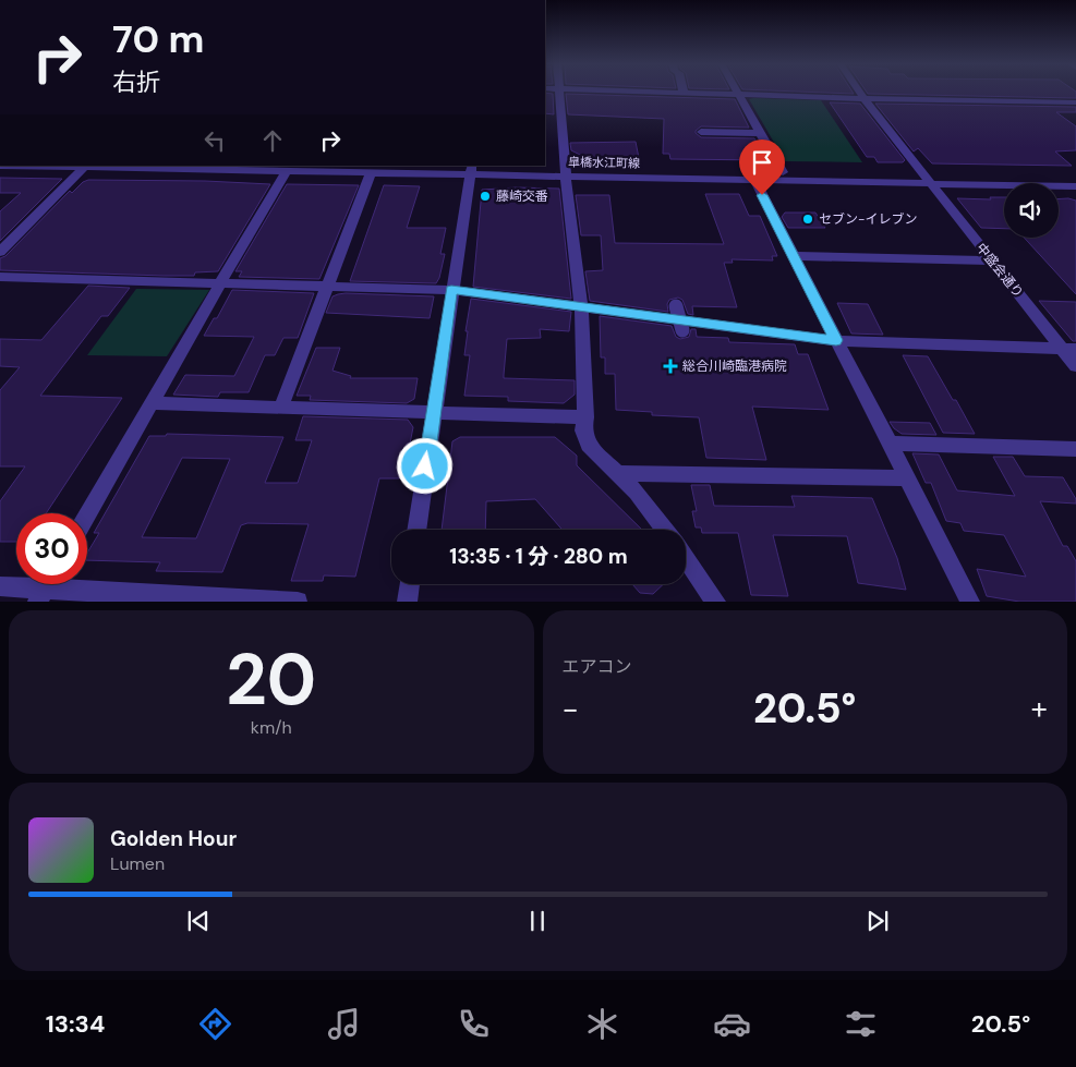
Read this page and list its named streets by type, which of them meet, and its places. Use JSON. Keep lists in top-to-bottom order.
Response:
{
  "streets": {
    "street": ["皐橋水江町線", "中盛会通り"]
  },
  "crossings": [
    ["皐橋水江町線", "中盛会通り"]
  ],
  "places": {
    "other": ["藤崎交番", "セブン-イレブン"],
    "health": ["総合川崎臨港病院"]
  },
  "page": {
    "turn": ["70 m", "右折"],
    "limit": "30",
    "trip": "13:35 · 1 分 · 280 m",
    "tile": [
      ["20", "km/h"],
      "エアコン"
    ],
    "heat": ["−", "20.5°", "+"],
    "song": ["Golden Hour", "Lumen"],
    "tabs": ["13:34", "20.5°"]
  }
}
